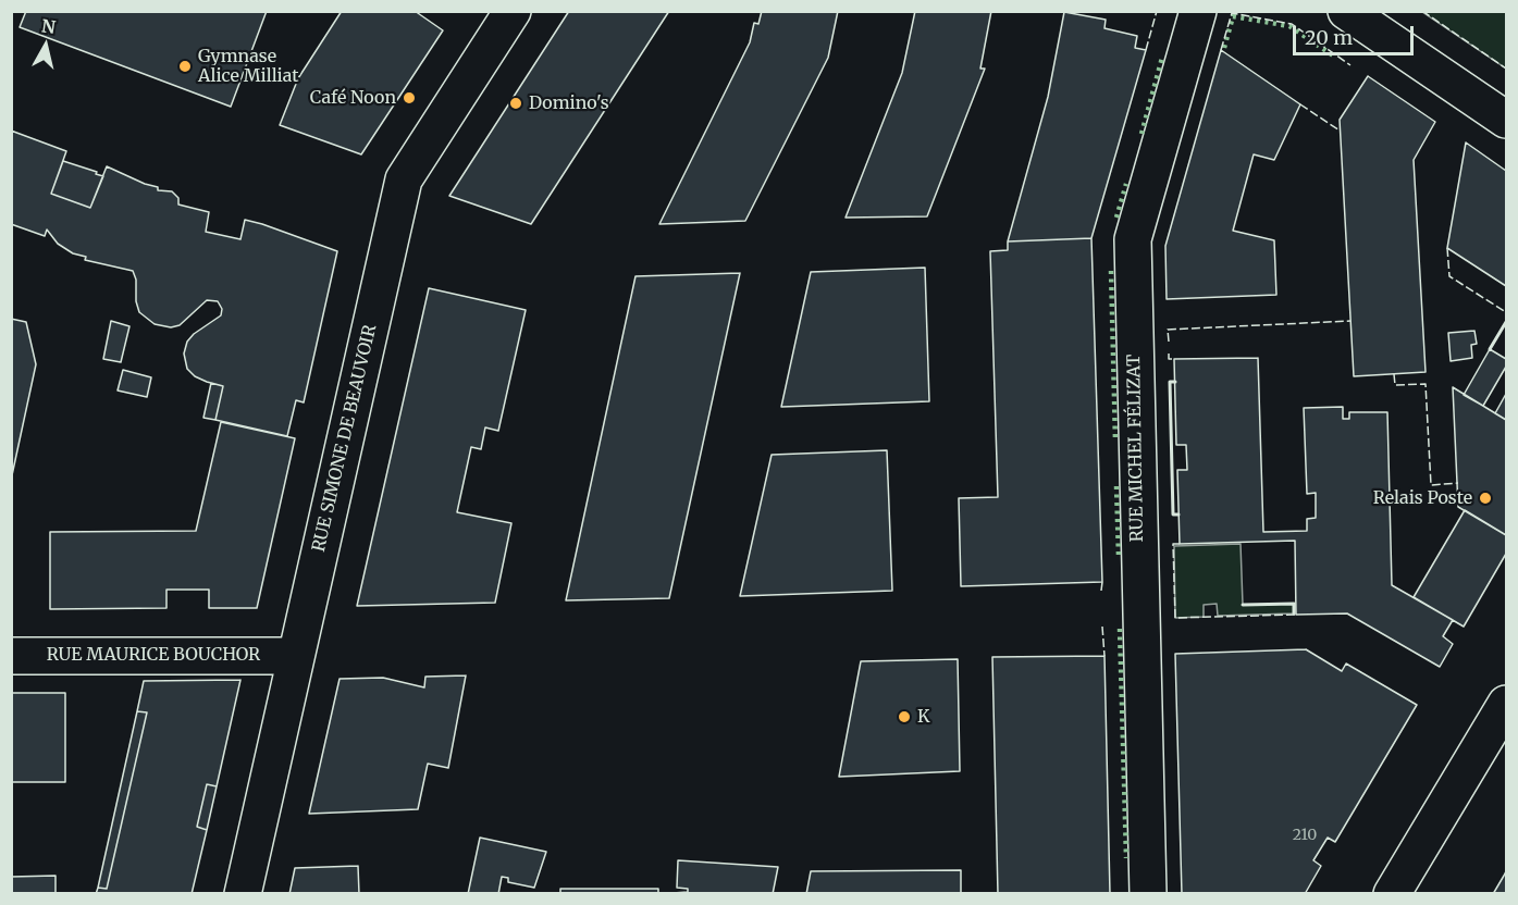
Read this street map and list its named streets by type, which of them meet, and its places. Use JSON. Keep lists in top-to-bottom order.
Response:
{
  "streets": {
    "street": ["RUE SIMONE DE BEAUVOIR", "RUE MICHEL FÉLIZAT", "RUE MAURICE BOUCHOR"]
  },
  "crossings": [
    ["RUE SIMONE DE BEAUVOIR", "RUE MAURICE BOUCHOR"]
  ],
  "places": [
    "Gymnase Alice Milliat",
    "Café Noon",
    "Domino's",
    "Relais Poste",
    "K"
  ],
  "house_numbers": ["210"],
  "scale_bar": "20 m",
  "north": "top"
}
